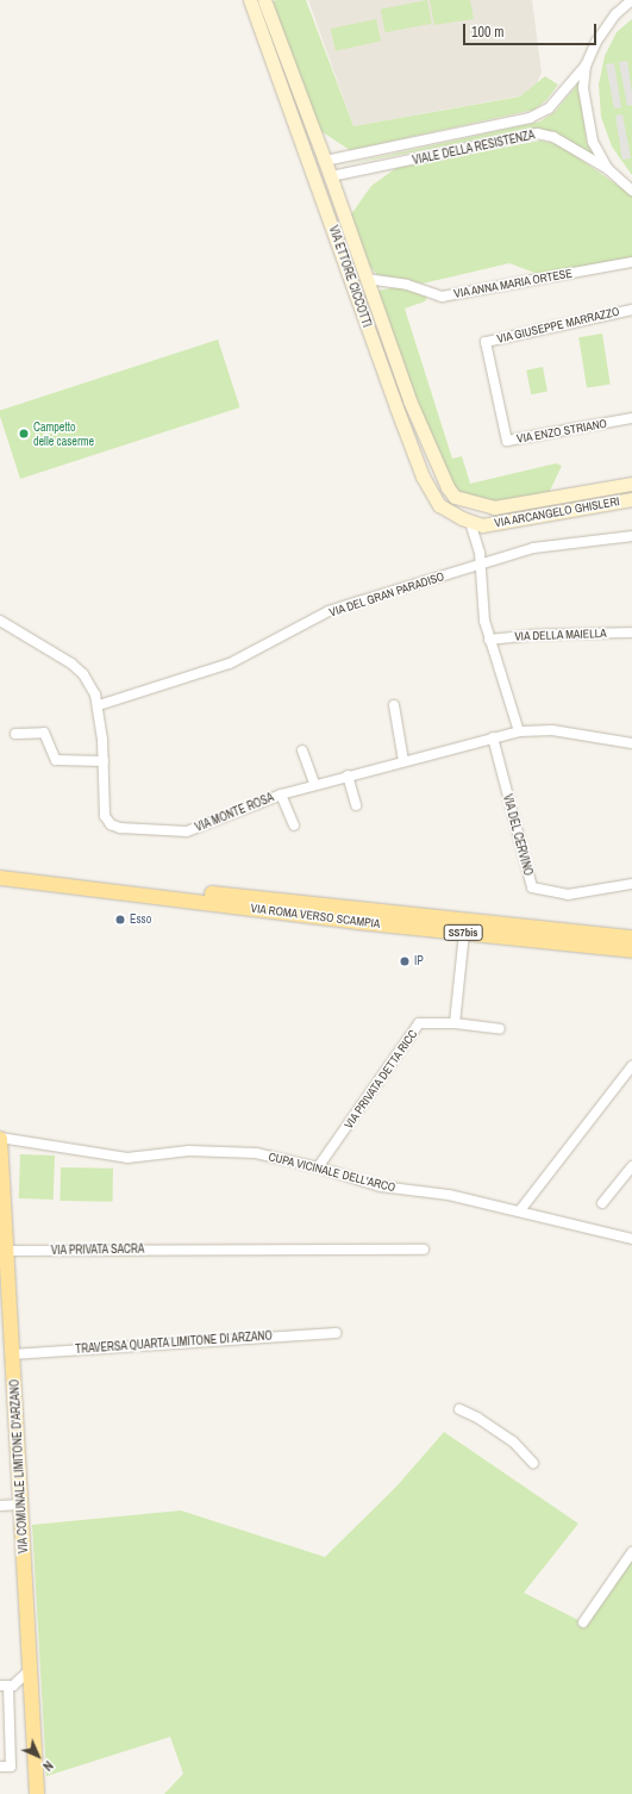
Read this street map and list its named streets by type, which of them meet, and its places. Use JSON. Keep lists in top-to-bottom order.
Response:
{
  "streets": {
    "main road": ["VIA ROMA VERSO SCAMPIA", "SS7bis", "VIA COMUNALE LIMITONE D'ARZANO"],
    "street": [
      "VIALE DELLA RESISTENZA",
      "VIA ETTORE CICCOTTI",
      "VIA ANNA MARIA ORTESE",
      "VIA GIUSEPPE MARRAZZO",
      "VIA ENZO STRIANO",
      "VIA ARCANGELO GHISLERI",
      "VIA DEL GRAN PARADISO",
      "VIA DELLA MAIELLA",
      "VIA MONTE ROSA",
      "VIA DEL CERVINO",
      "VIA PRIVATA DETTA RICC",
      "CUPA VICINALE DELL'ARCO",
      "VIA PRIVATA SACRA",
      "TRAVERSA QUARTA LIMITONE DI ARZANO"
    ]
  },
  "crossings": [
    ["VIALE DELLA RESISTENZA", "VIA ETTORE CICCOTTI"],
    ["VIA ETTORE CICCOTTI", "VIA ANNA MARIA ORTESE"],
    ["VIA ETTORE CICCOTTI", "VIA ARCANGELO GHISLERI"],
    ["VIA GIUSEPPE MARRAZZO", "VIA ENZO STRIANO"],
    ["VIA DEL GRAN PARADISO", "VIA MONTE ROSA"],
    ["VIA MONTE ROSA", "VIA DEL CERVINO"],
    ["VIA PRIVATA DETTA RICC", "CUPA VICINALE DELL'ARCO"],
    ["CUPA VICINALE DELL'ARCO", "VIA COMUNALE LIMITONE D'ARZANO"],
    ["VIA PRIVATA SACRA", "VIA COMUNALE LIMITONE D'ARZANO"],
    ["TRAVERSA QUARTA LIMITONE DI ARZANO", "VIA COMUNALE LIMITONE D'ARZANO"]
  ],
  "places": ["Campetto delle caserme", "Esso", "IP"],
  "scale_bar": "100 m",
  "north": "bottom right"
}
